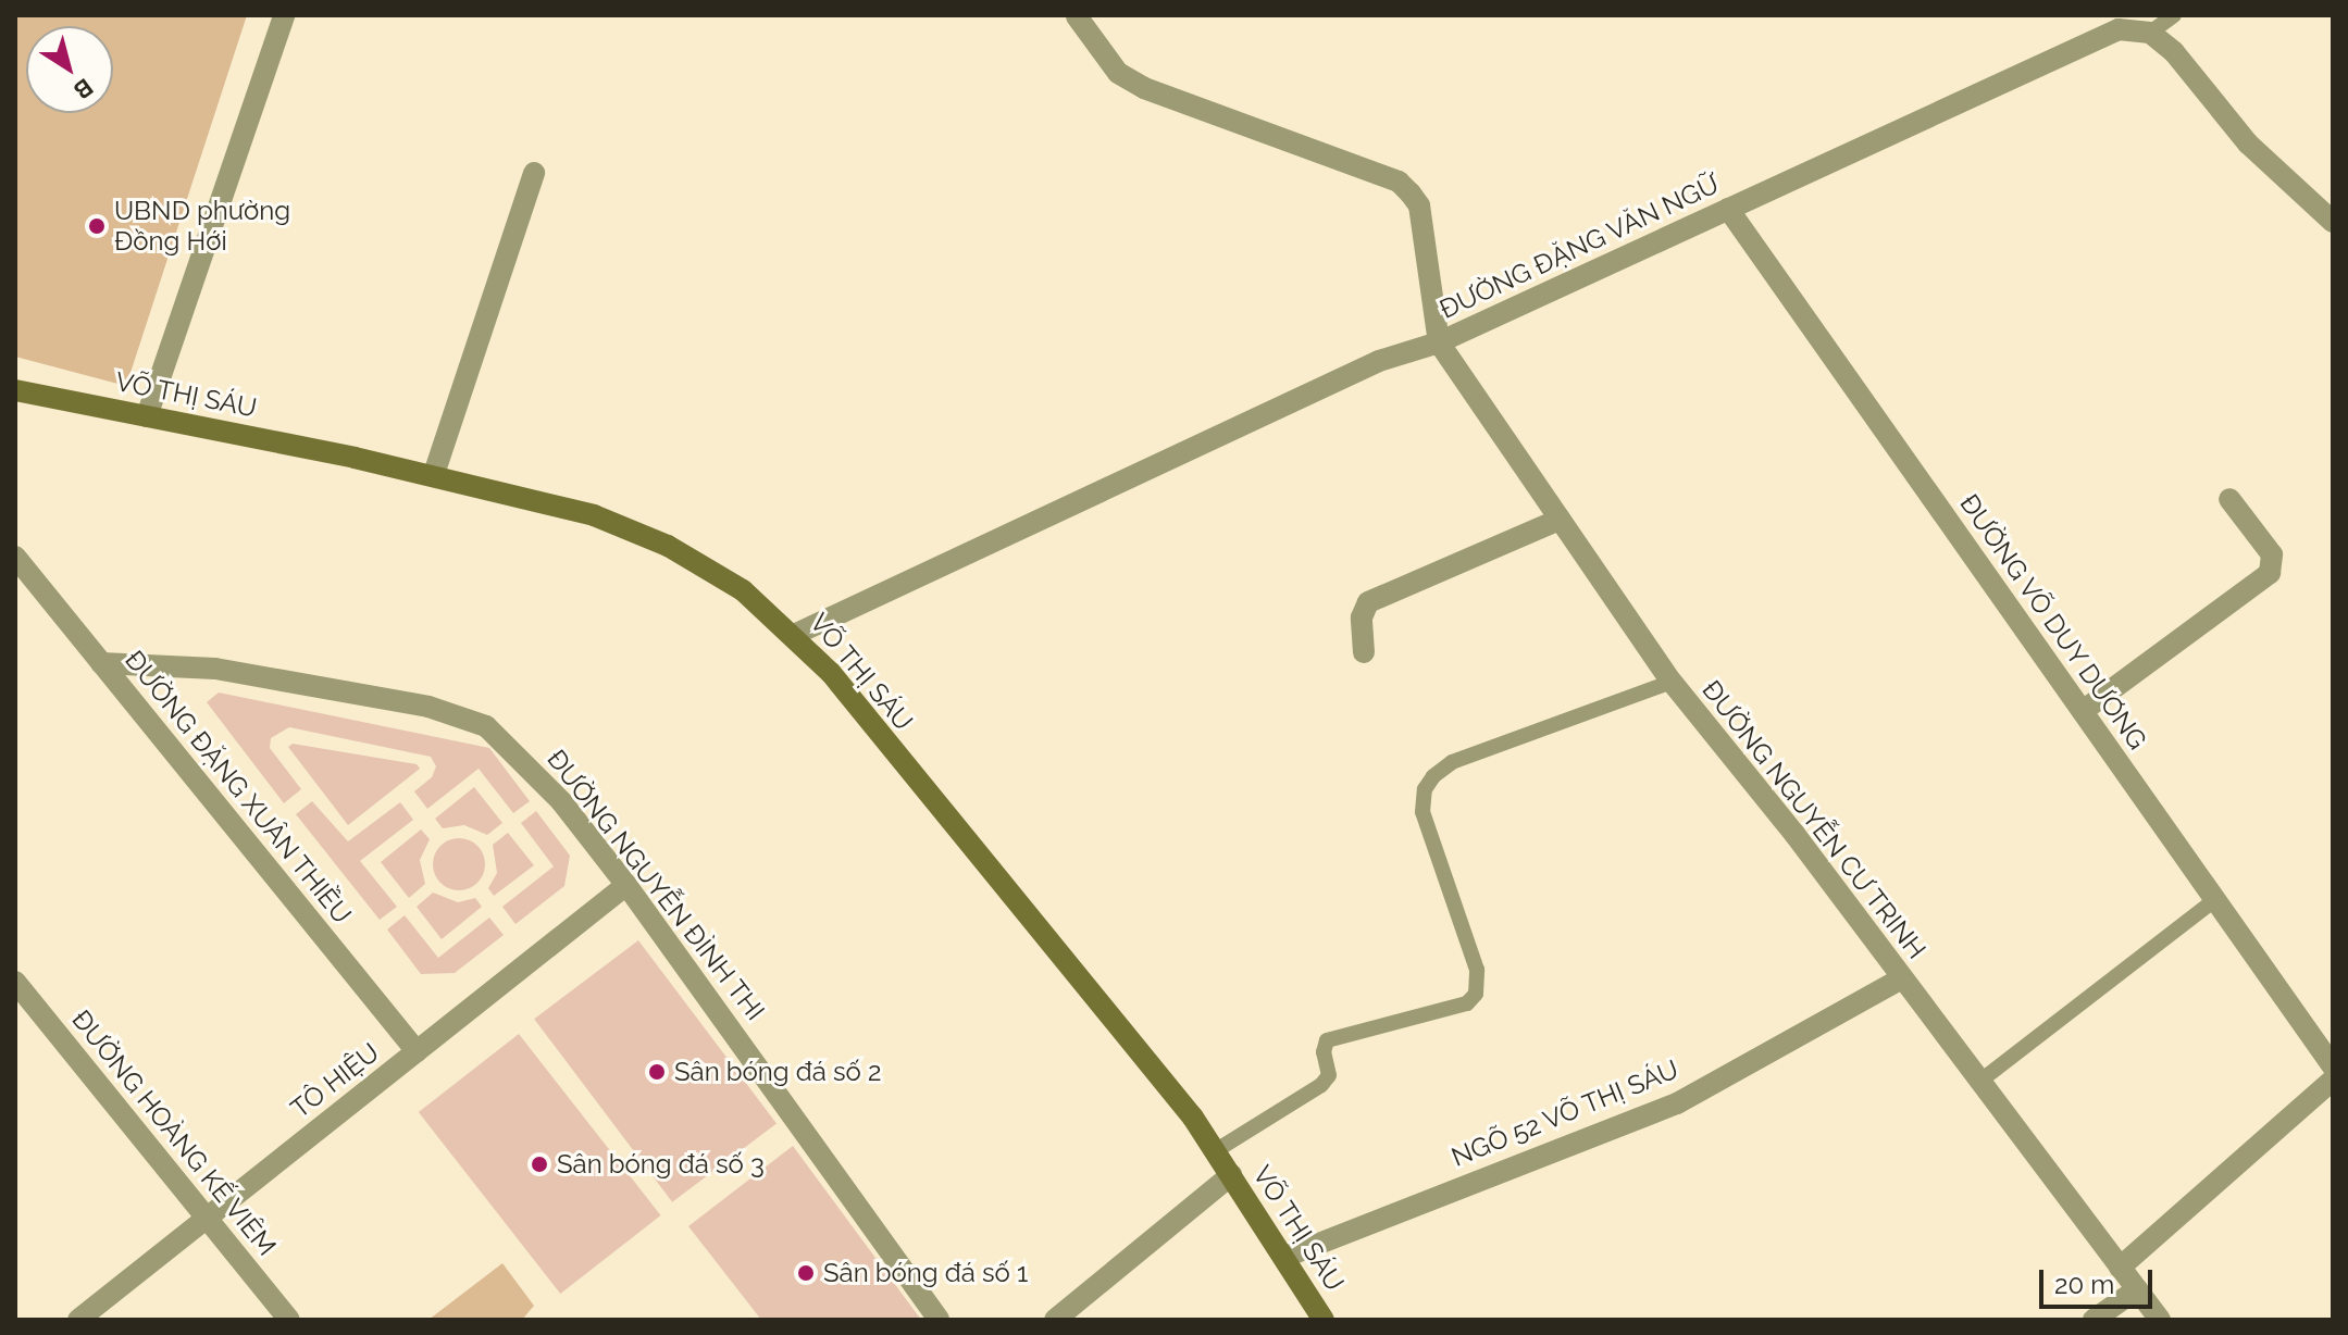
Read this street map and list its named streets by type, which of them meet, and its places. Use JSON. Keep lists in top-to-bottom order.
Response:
{
  "streets": {
    "street": [
      "ĐƯỜNG ĐẶNG VĂN NGỮ",
      "VÕ THỊ SÁU",
      "ĐƯỜNG VÕ DUY DƯƠNG",
      "ĐƯỜNG ĐẶNG XUÂN THIỀU",
      "ĐƯỜNG NGUYỄN CƯ TRINH",
      "ĐƯỜNG NGUYỄN ĐÌNH THI",
      "TÔ HIỆU",
      "NGÕ 52 VÕ THỊ SÁU",
      "ĐƯỜNG HOÀNG KẾ VIÊM"
    ]
  },
  "crossings": [
    ["ĐƯỜNG ĐẶNG VĂN NGỮ", "VÕ THỊ SÁU"],
    ["ĐƯỜNG ĐẶNG VĂN NGỮ", "ĐƯỜNG VÕ DUY DƯƠNG"],
    ["ĐƯỜNG ĐẶNG VĂN NGỮ", "ĐƯỜNG NGUYỄN CƯ TRINH"],
    ["VÕ THỊ SÁU", "NGÕ 52 VÕ THỊ SÁU"],
    ["ĐƯỜNG ĐẶNG XUÂN THIỀU", "ĐƯỜNG NGUYỄN ĐÌNH THI"],
    ["ĐƯỜNG ĐẶNG XUÂN THIỀU", "TÔ HIỆU"],
    ["ĐƯỜNG NGUYỄN CƯ TRINH", "NGÕ 52 VÕ THỊ SÁU"],
    ["ĐƯỜNG NGUYỄN ĐÌNH THI", "TÔ HIỆU"],
    ["TÔ HIỆU", "ĐƯỜNG HOÀNG KẾ VIÊM"]
  ],
  "places": [
    "UBND phường Đồng Hới",
    "Sân bóng đá số 2",
    "Sân bóng đá số 3",
    "Sân bóng đá số 1"
  ],
  "scale_bar": "20 m",
  "north": "bottom right"
}
